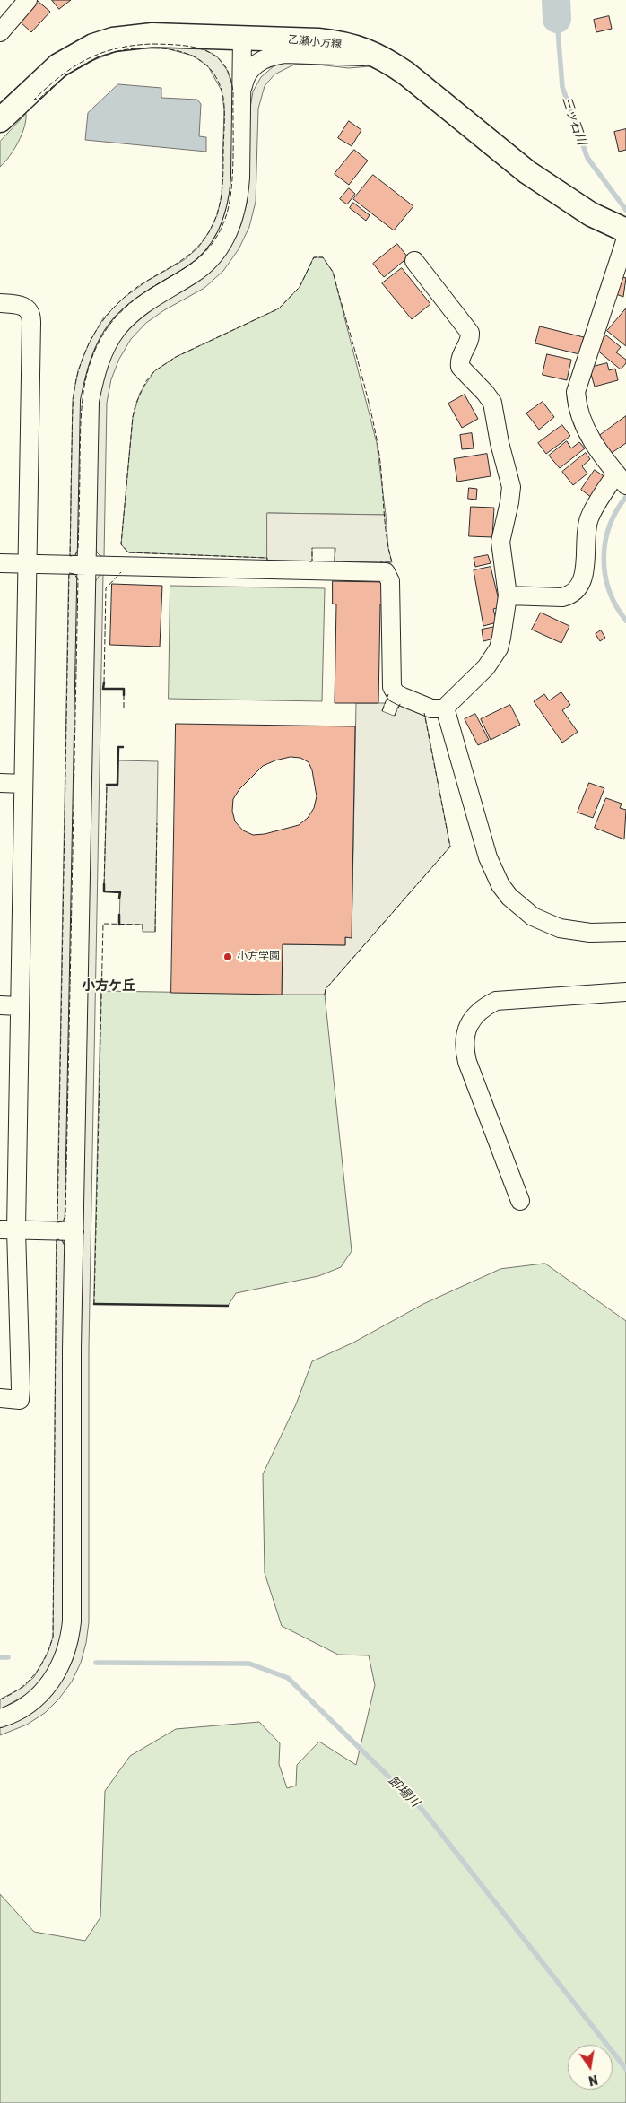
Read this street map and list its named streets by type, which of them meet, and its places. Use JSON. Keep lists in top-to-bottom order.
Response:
{
  "streets": {
    "main road": ["乙瀬小方線"]
  },
  "districts": ["小方ケ丘"],
  "water": ["三ッ石川", "卸場川"],
  "places": ["小方学園"],
  "north": "bottom"
}
